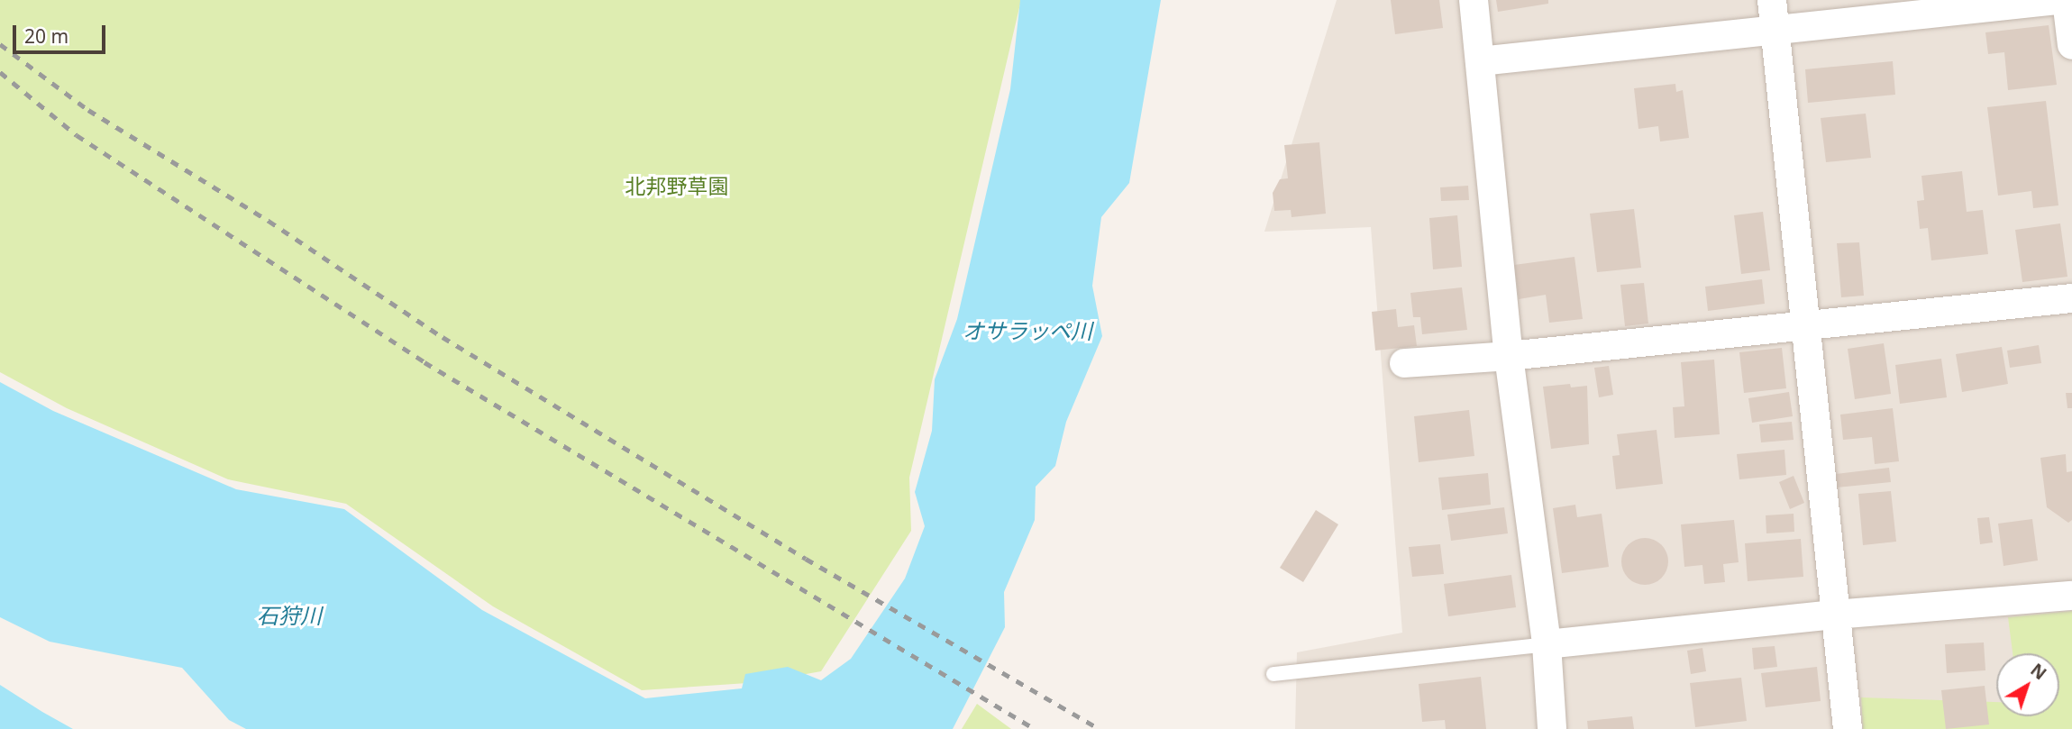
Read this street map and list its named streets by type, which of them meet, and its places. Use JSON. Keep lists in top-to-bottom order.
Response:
{
  "water": ["オサラッペ川", "石狩川"],
  "parks": ["北邦野草園"],
  "scale_bar": "20 m",
  "north": "top right"
}
